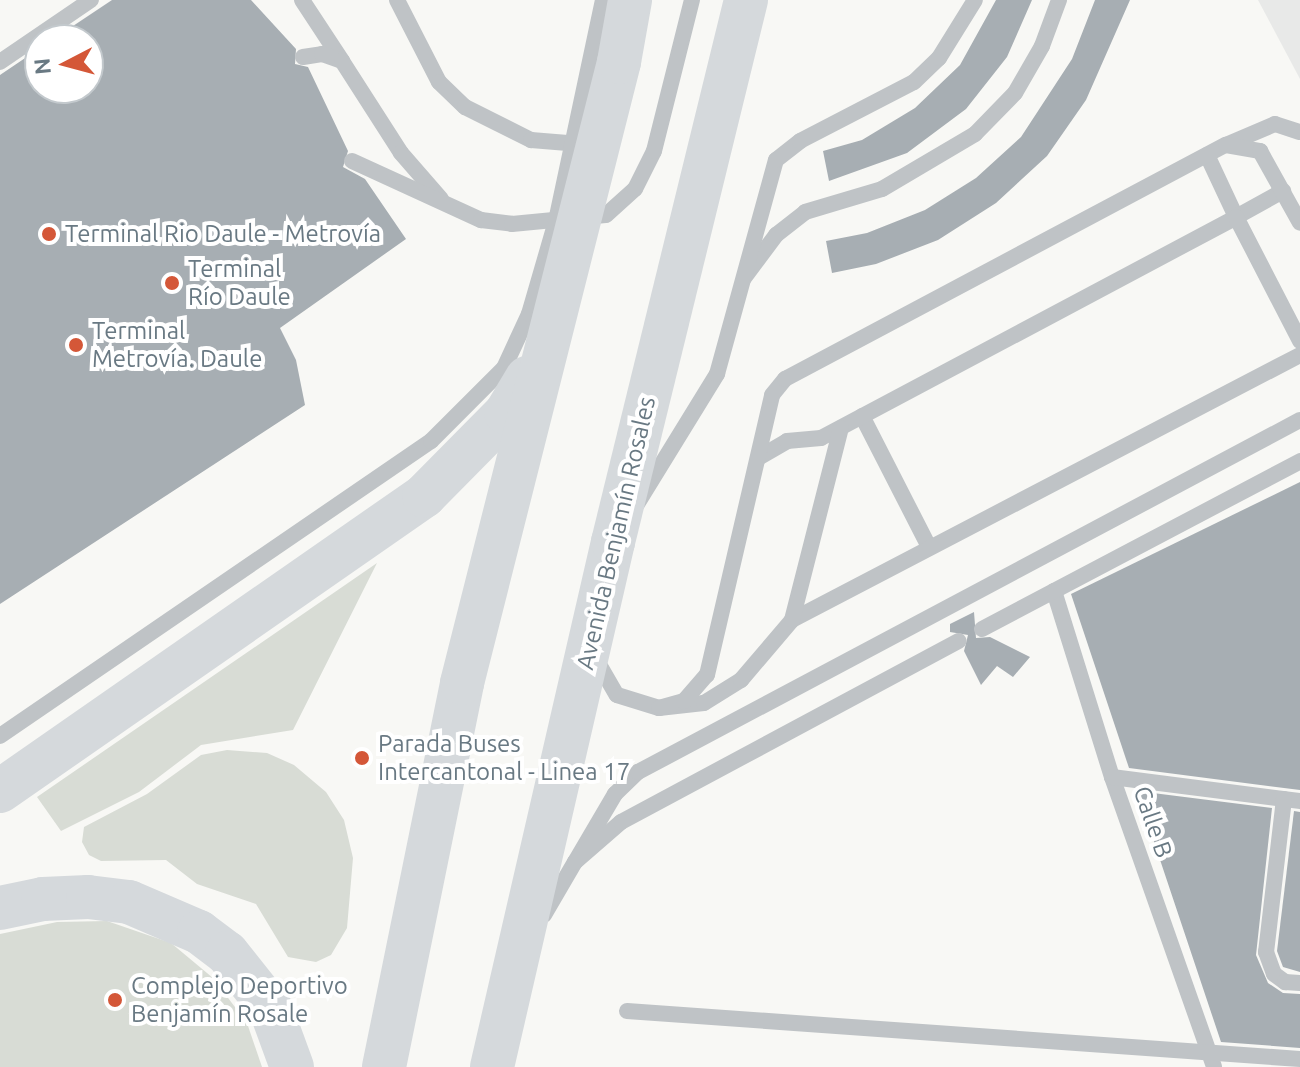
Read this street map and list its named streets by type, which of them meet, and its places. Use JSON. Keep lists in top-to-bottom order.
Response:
{
  "streets": {
    "main road": ["Avenida Benjamín Rosales"],
    "lane": ["Calle B"]
  },
  "places": [
    "Terminal Rio Daule - Metrovía",
    "Terminal Río Daule",
    "Terminal Metrovía. Daule",
    "Parada Buses Intercantonal - Linea 17",
    "Complejo Deportivo Benjamín Rosale"
  ],
  "north": "left"
}
